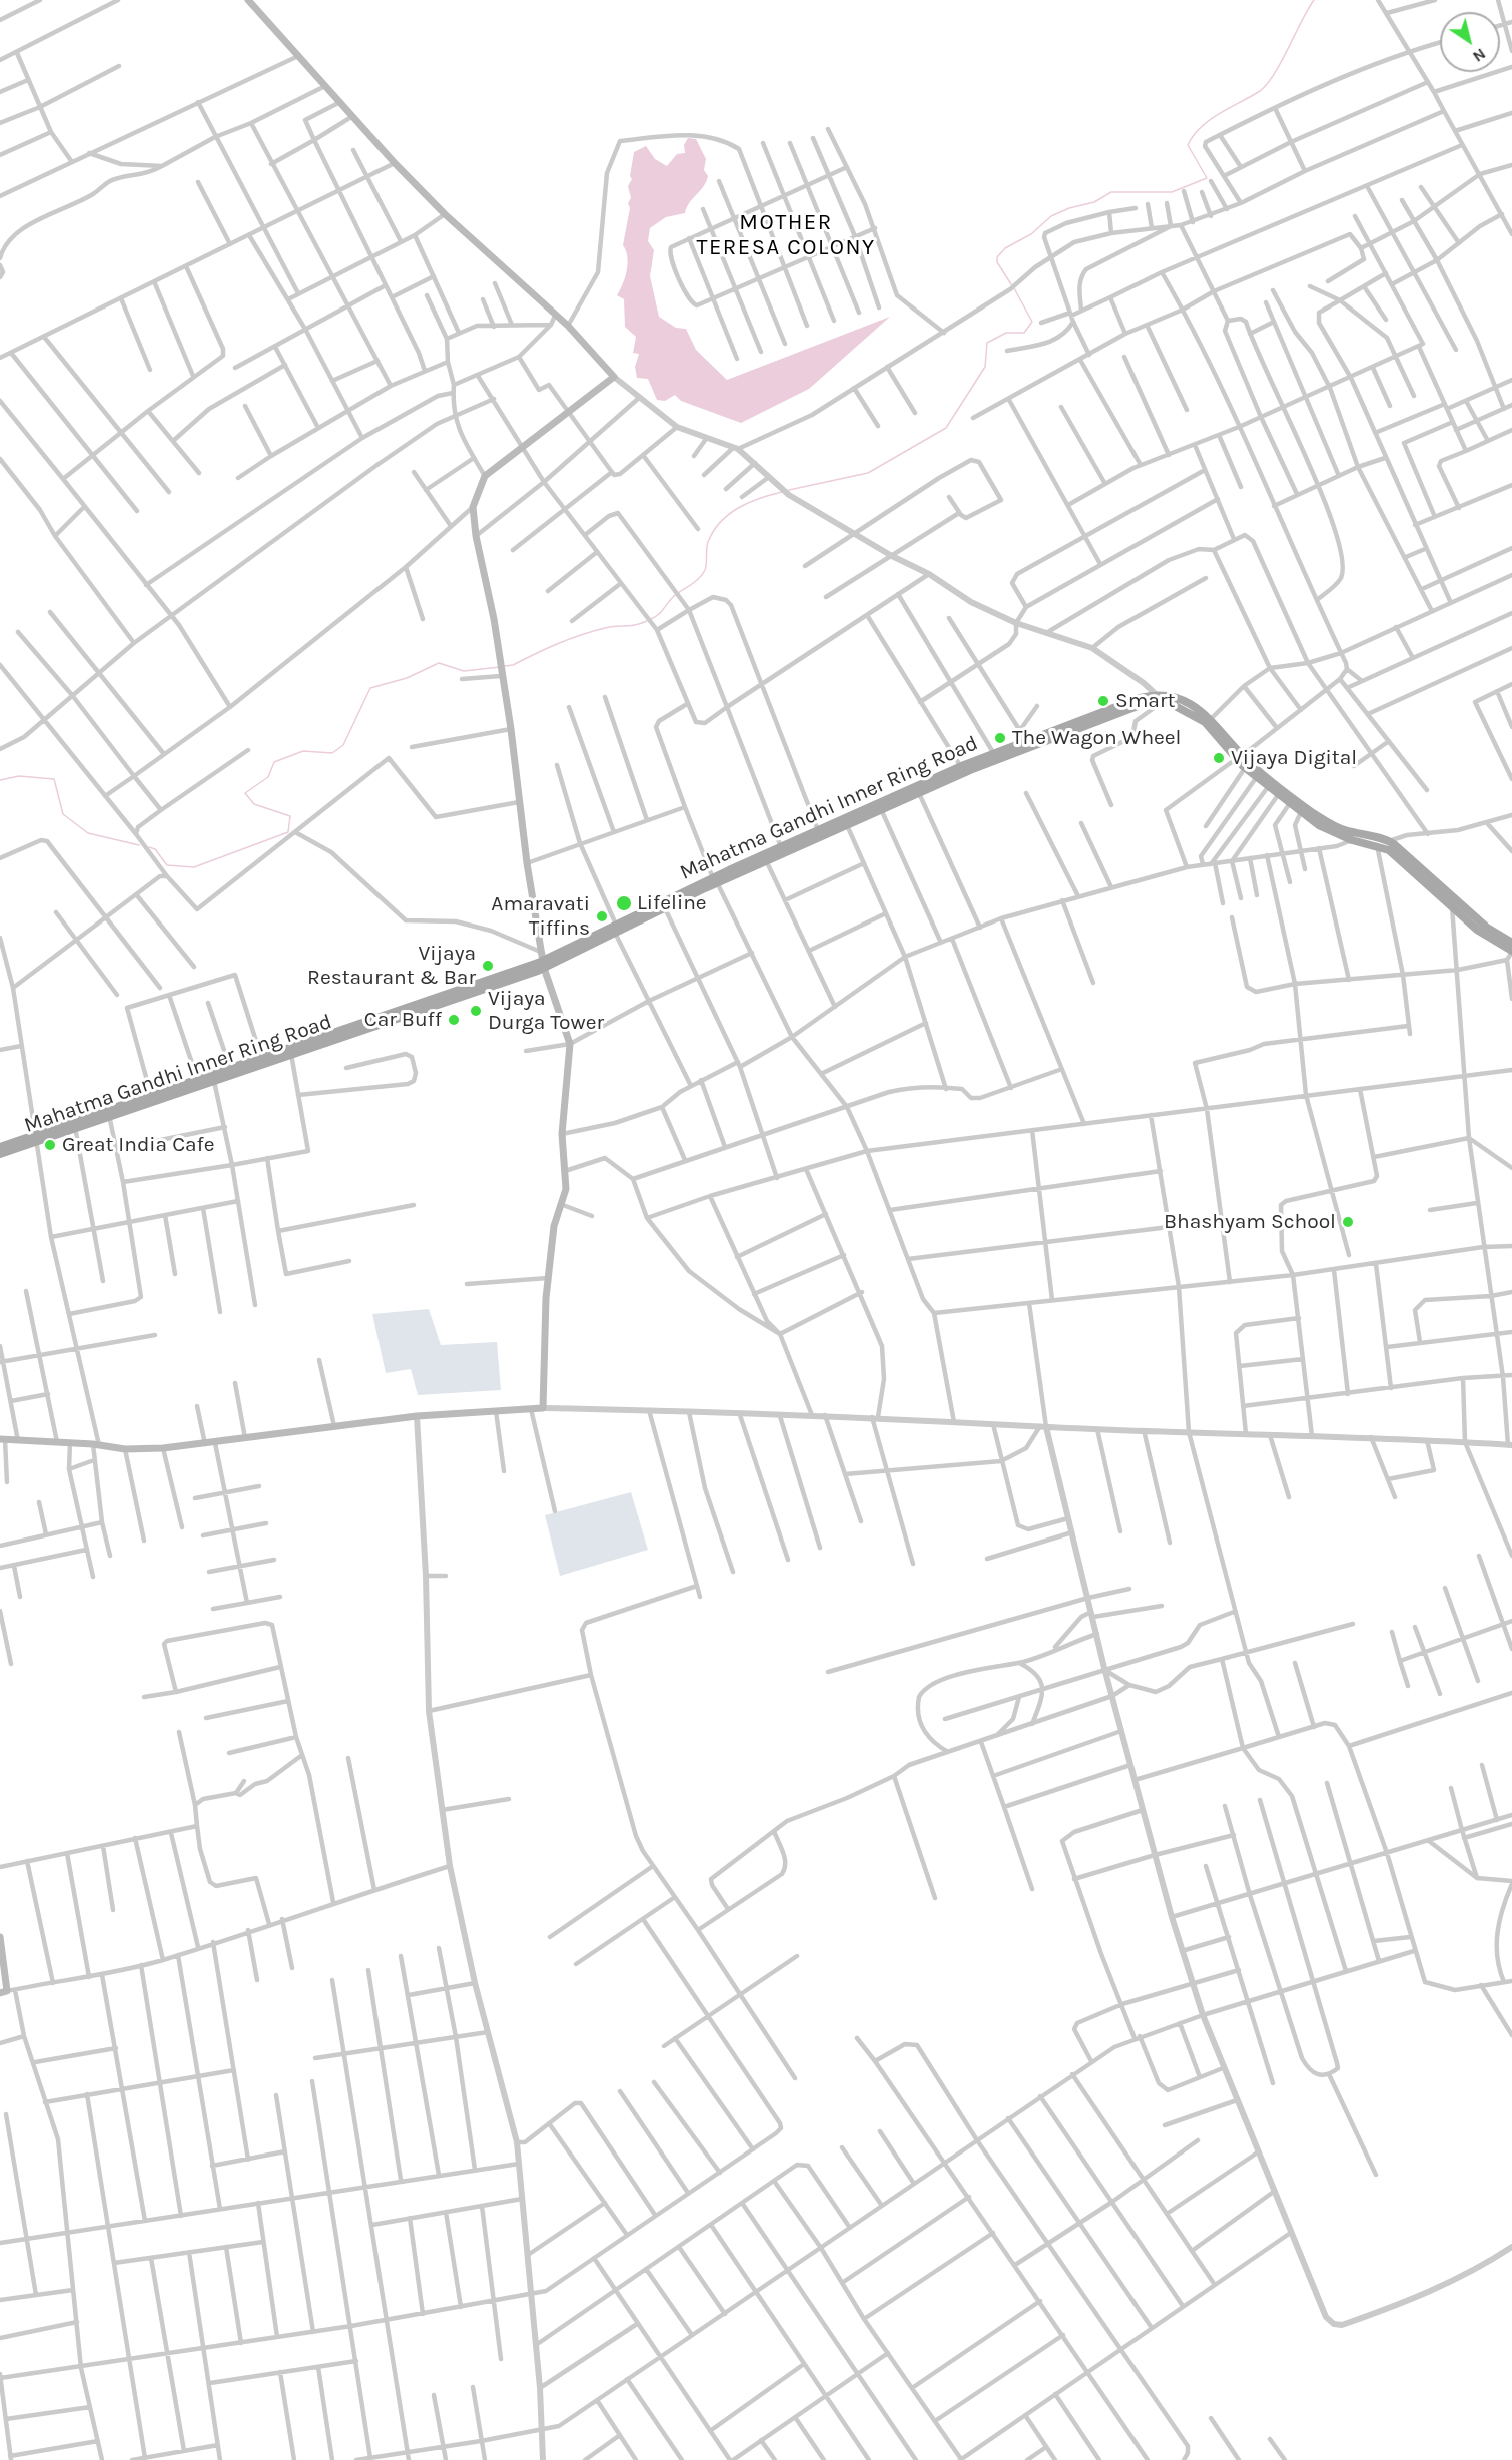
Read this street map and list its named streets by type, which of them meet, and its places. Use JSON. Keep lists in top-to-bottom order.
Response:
{
  "streets": {
    "main road": ["Mahatma Gandhi Inner Ring Road"]
  },
  "districts": ["MOTHER TERESA COLONY"],
  "places": [
    "Smart",
    "The Wagon Wheel",
    "Vijaya Digital",
    "Lifeline",
    "Amaravati Tiffins",
    "Vijaya Restaurant & Bar",
    "Vijaya Durga Tower",
    "Car Buff",
    "Great India Cafe",
    "Bhashyam School"
  ],
  "north": "bottom right"
}
